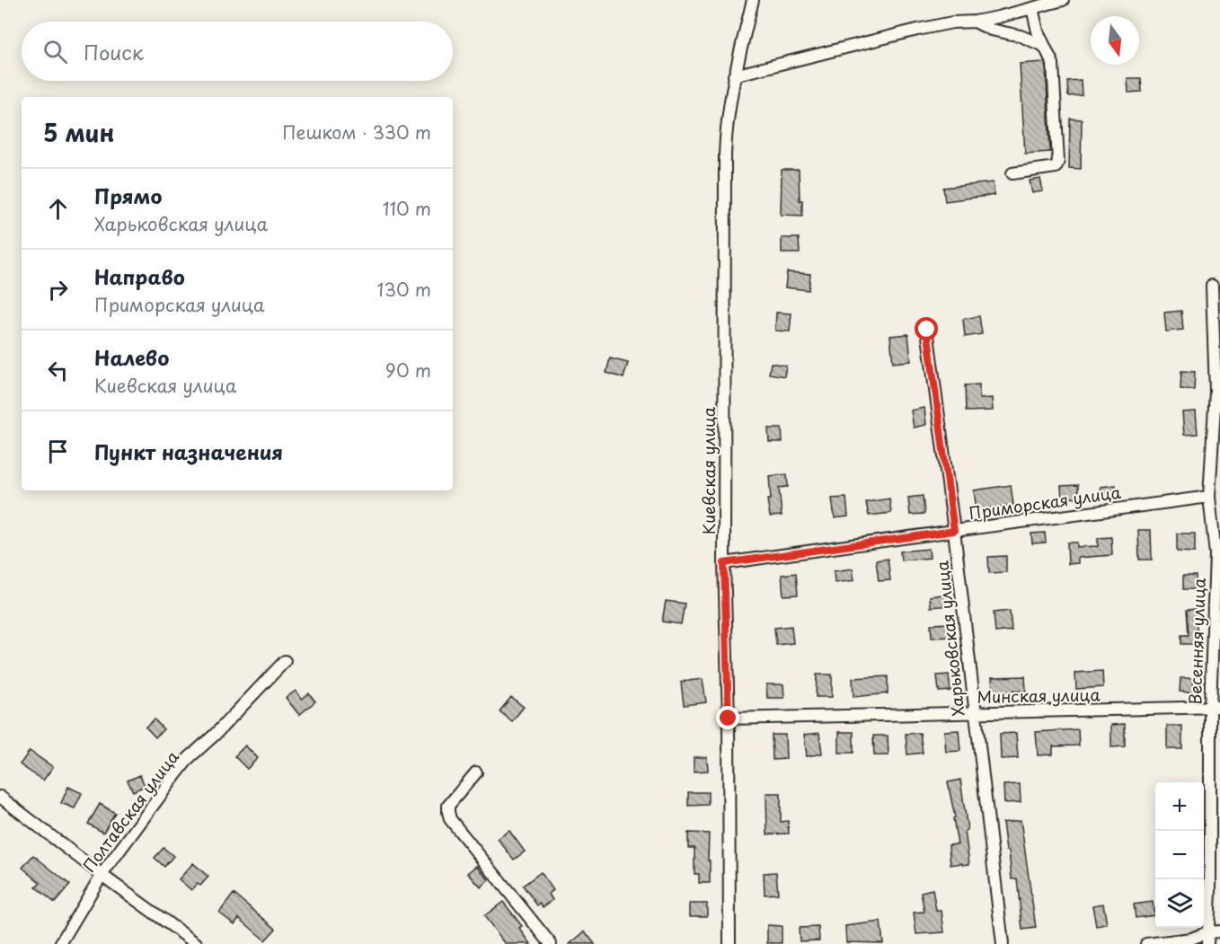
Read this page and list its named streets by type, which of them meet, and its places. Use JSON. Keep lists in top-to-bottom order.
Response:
{
  "streets": {
    "street": [
      "Киевская улица",
      "Приморская улица",
      "Харьковская улица",
      "Весенняя улица",
      "Минская улица",
      "Полтавская улица"
    ]
  },
  "crossings": [
    ["Киевская улица", "Приморская улица"],
    ["Киевская улица", "Минская улица"],
    ["Приморская улица", "Харьковская улица"],
    ["Приморская улица", "Весенняя улица"],
    ["Харьковская улица", "Минская улица"],
    ["Весенняя улица", "Минская улица"]
  ],
  "north": "bottom",
  "page": {
    "search": "Поиск",
    "heading": ["5 мин", "Пешком · 330 m"],
    "list": [
      ["Прямо", "Харьковская улица", "110 m"],
      ["Направо", "Приморская улица", "130 m"],
      ["Налево", "Киевская улица", "90 m"],
      "Пункт назначения"
    ],
    "map_buttons": ["+", "−"]
  }
}
